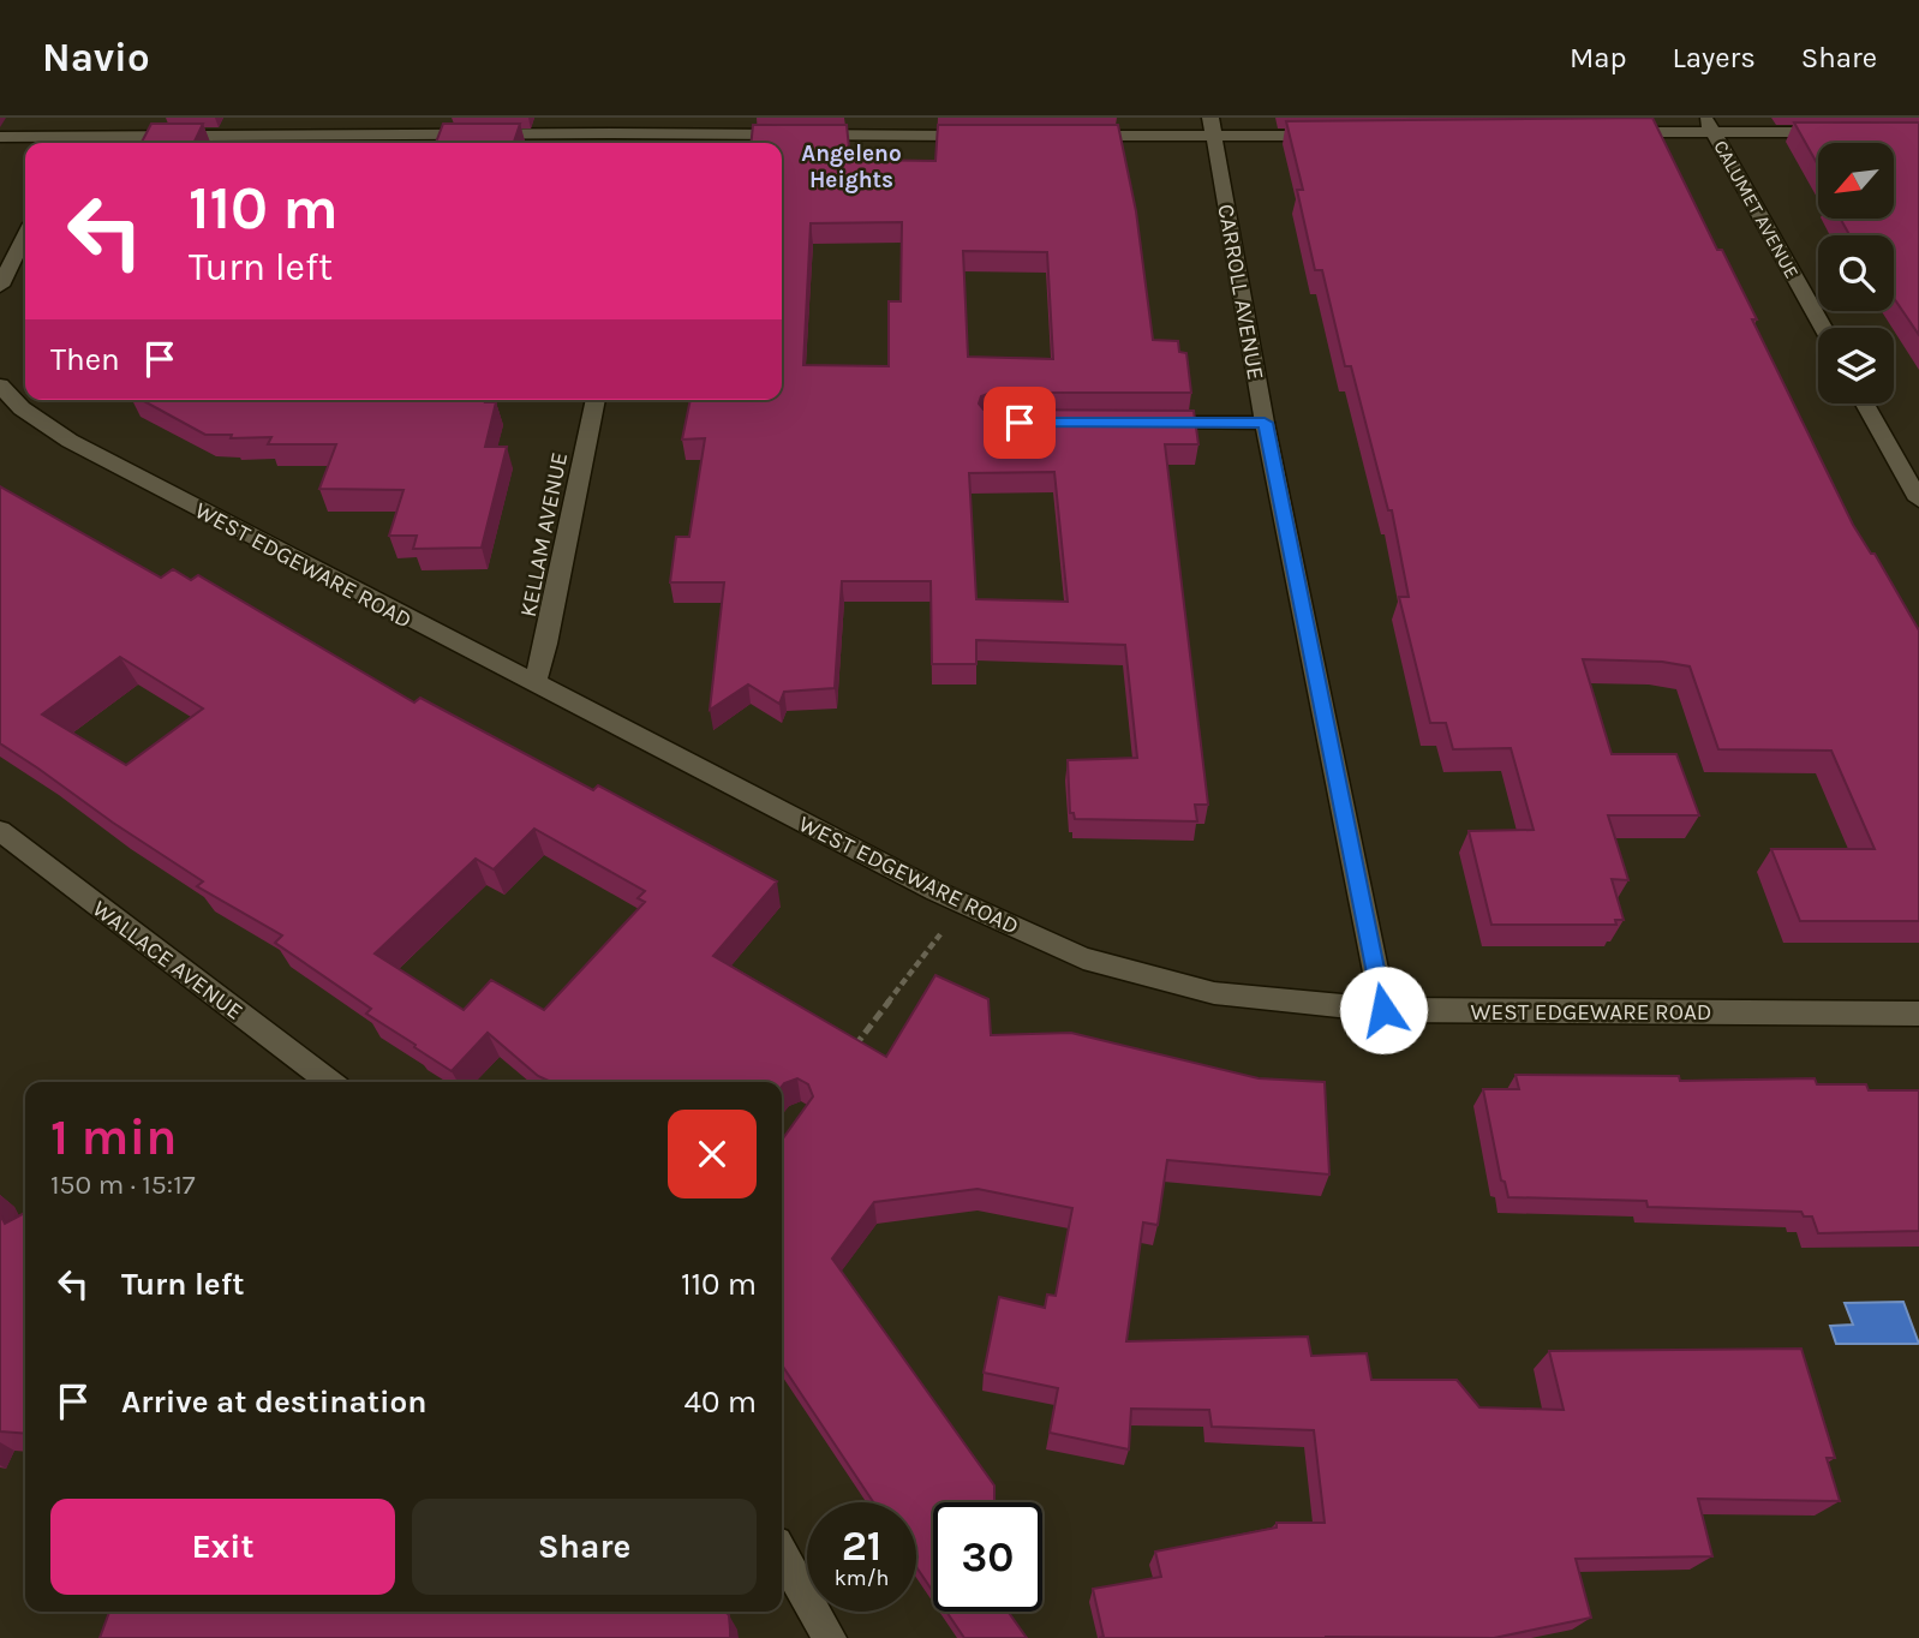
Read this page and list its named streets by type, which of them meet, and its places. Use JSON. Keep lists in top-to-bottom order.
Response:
{
  "streets": {
    "street": [
      "CALUMET AVENUE",
      "CARROLL AVENUE",
      "KELLAM AVENUE",
      "WEST EDGEWARE ROAD",
      "WALLACE AVENUE"
    ]
  },
  "crossings": [
    ["CARROLL AVENUE", "WEST EDGEWARE ROAD"],
    ["KELLAM AVENUE", "WEST EDGEWARE ROAD"]
  ],
  "districts": ["Angeleno Heights"],
  "north": "bottom left",
  "page": {
    "header": "Navio",
    "nav": ["Map", "Layers", "Share"],
    "turn": ["110 m", "Turn left"],
    "then": "Then",
    "heading": ["1 min", "150 m · 15:17"],
    "list": [
      {
        "name": "Turn left",
        "value": "110 m"
      },
      {
        "name": "Arrive at destination",
        "value": "40 m"
      }
    ],
    "buttons": ["Exit", "Share"],
    "speed": "21 km/h",
    "limit": "30"
  }
}
